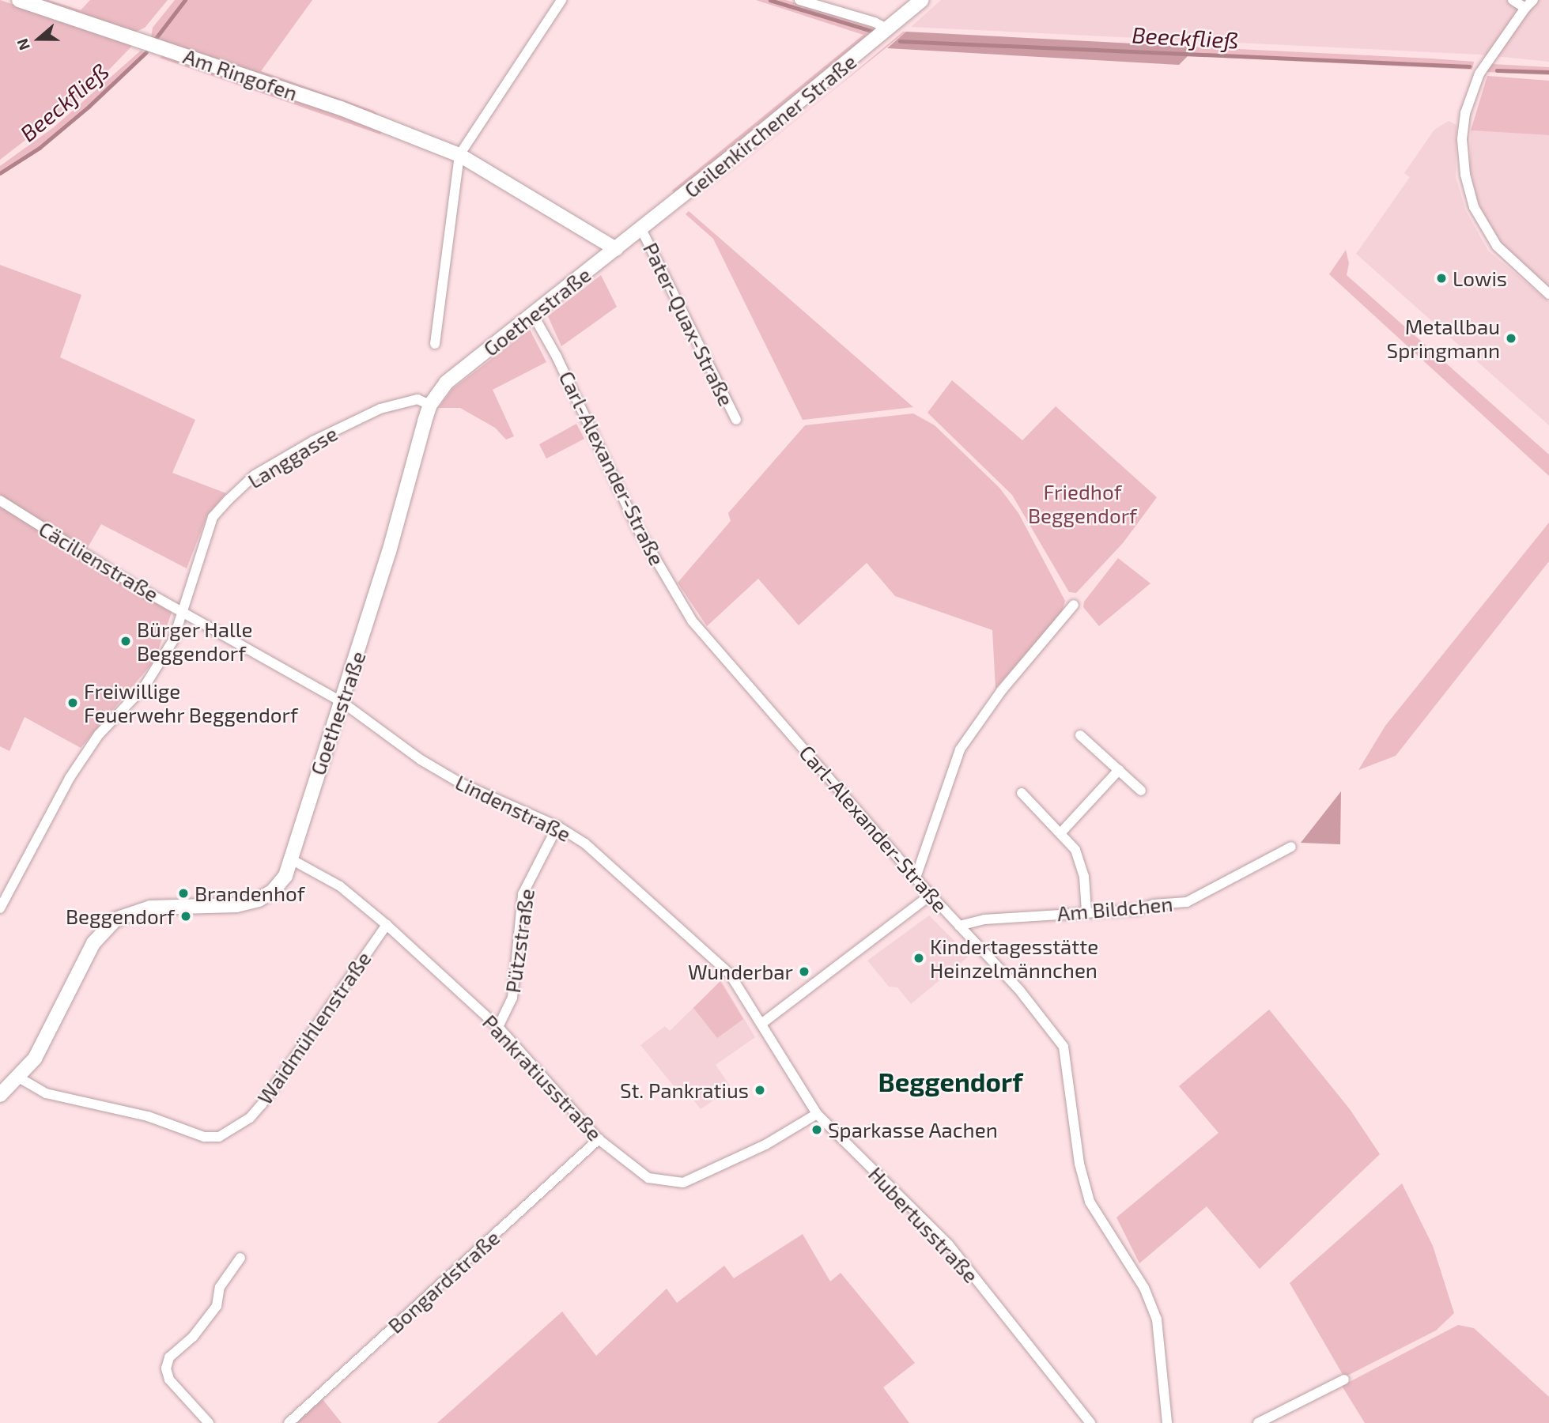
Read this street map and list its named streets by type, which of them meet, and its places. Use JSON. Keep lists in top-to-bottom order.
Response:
{
  "streets": {
    "street": [
      "Am Ringofen",
      "Geilenkirchener Straße",
      "Goethestraße",
      "Pater-Quax-Straße",
      "Langgasse",
      "Carl-Alexander-Straße",
      "Cäcilienstraße",
      "Lindenstraße",
      "Am Bildchen",
      "Pützstraße",
      "Waidmühlenstraße",
      "Pankratiusstraße",
      "Hubertusstraße",
      "Bongardstraße"
    ]
  },
  "crossings": [
    ["Am Ringofen", "Geilenkirchener Straße"],
    ["Am Ringofen", "Goethestraße"],
    ["Geilenkirchener Straße", "Goethestraße"],
    ["Geilenkirchener Straße", "Pater-Quax-Straße"],
    ["Goethestraße", "Langgasse"],
    ["Goethestraße", "Carl-Alexander-Straße"],
    ["Goethestraße", "Cäcilienstraße"],
    ["Goethestraße", "Lindenstraße"],
    ["Goethestraße", "Waidmühlenstraße"],
    ["Goethestraße", "Pankratiusstraße"],
    ["Langgasse", "Cäcilienstraße"],
    ["Carl-Alexander-Straße", "Am Bildchen"],
    ["Cäcilienstraße", "Lindenstraße"],
    ["Lindenstraße", "Pützstraße"],
    ["Lindenstraße", "Hubertusstraße"],
    ["Pützstraße", "Pankratiusstraße"],
    ["Waidmühlenstraße", "Pankratiusstraße"],
    ["Pankratiusstraße", "Hubertusstraße"],
    ["Pankratiusstraße", "Bongardstraße"]
  ],
  "districts": ["Beggendorf"],
  "water": ["Beeckfließ"],
  "parks": ["Friedhof Beggendorf"],
  "places": [
    "Lowis",
    "Metallbau Springmann",
    "Bürger Halle Beggendorf",
    "Freiwillige Feuerwehr Beggendorf",
    "Brandenhof",
    "Beggendorf",
    "Kindertagesstätte Heinzelmännchen",
    "Wunderbar",
    "St. Pankratius",
    "Sparkasse Aachen"
  ],
  "north": "left"
}
